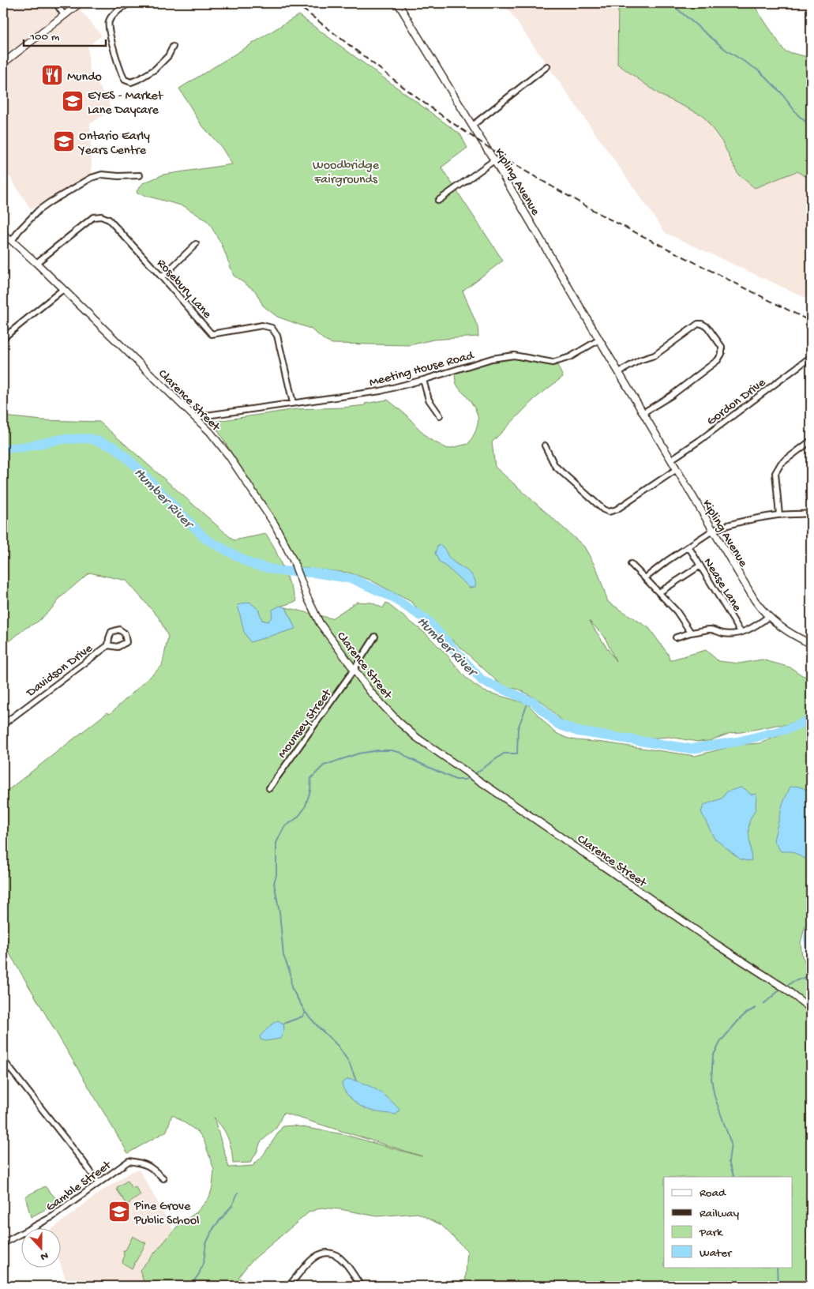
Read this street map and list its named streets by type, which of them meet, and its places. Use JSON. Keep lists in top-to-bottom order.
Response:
{
  "streets": {
    "street": [
      "Kipling Avenue",
      "Rosebury Lane",
      "Meeting House Road",
      "Clarence Street",
      "Gordon Drive",
      "Nease Lane",
      "Davidson Drive",
      "Mounsey Street",
      "Gamble Street"
    ]
  },
  "crossings": [
    ["Kipling Avenue", "Meeting House Road"],
    ["Kipling Avenue", "Gordon Drive"],
    ["Rosebury Lane", "Meeting House Road"],
    ["Rosebury Lane", "Clarence Street"],
    ["Meeting House Road", "Clarence Street"],
    ["Clarence Street", "Mounsey Street"]
  ],
  "water": ["Humber River"],
  "parks": ["Woodbridge Fairgrounds"],
  "places": {
    "restaurant": ["Mundo"],
    "school or university": ["EYES - Market Lane Daycare", "Ontario Early Years Centre", "Pine Grove Public School"]
  },
  "legend": [
    "Road",
    "Railway",
    "Park",
    "Water"
  ],
  "scale_bar": "100 m",
  "north": "bottom"
}
